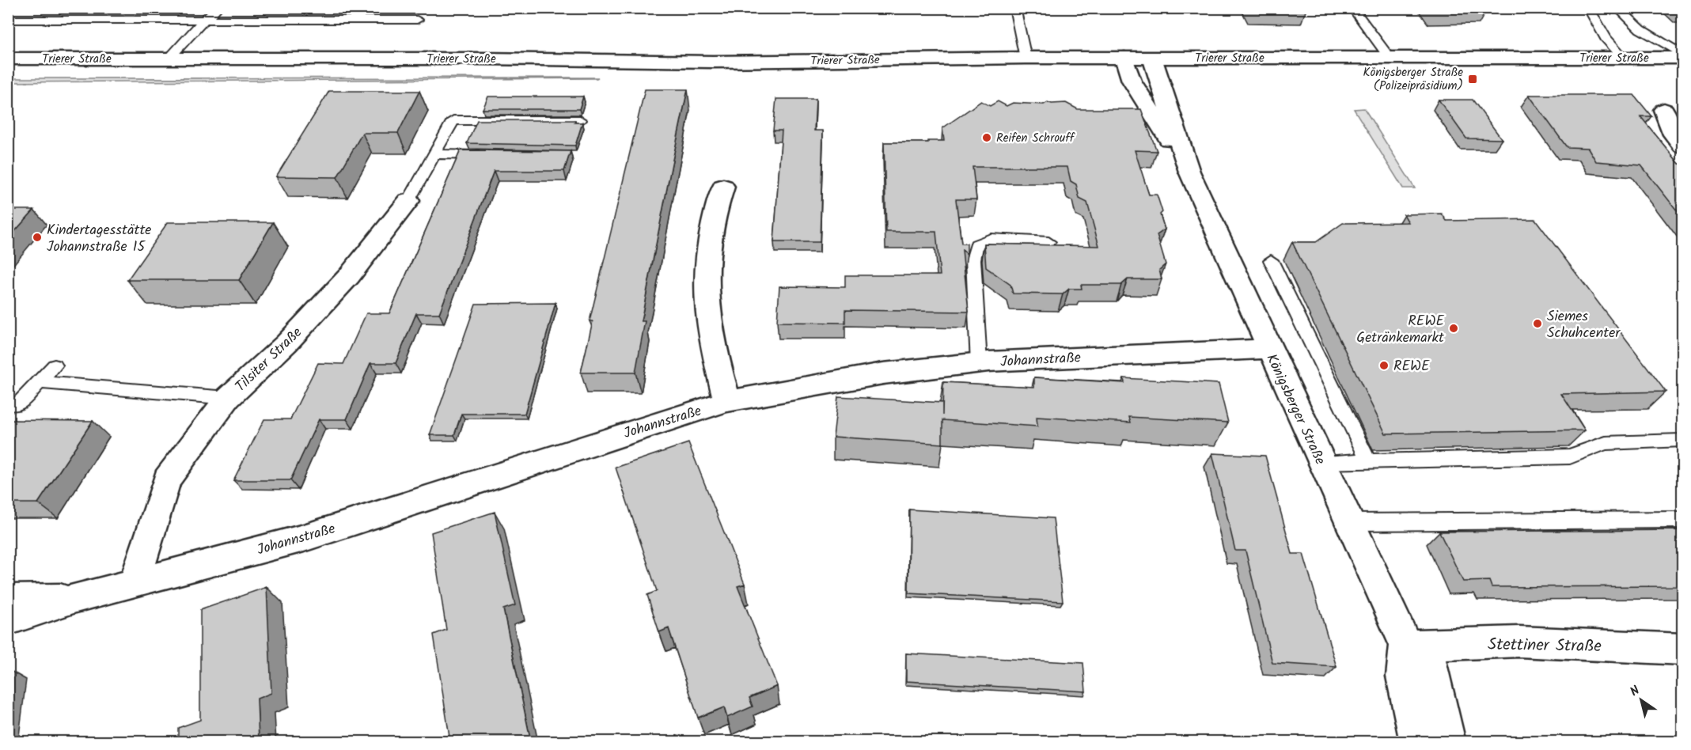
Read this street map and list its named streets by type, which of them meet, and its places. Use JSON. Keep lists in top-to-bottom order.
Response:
{
  "streets": {
    "street": [
      "Trierer Straße",
      "Tilsiter Straße",
      "Johannstraße",
      "Königsberger Straße",
      "Stettiner Straße"
    ]
  },
  "crossings": [
    ["Trierer Straße", "Königsberger Straße"],
    ["Tilsiter Straße", "Johannstraße"],
    ["Johannstraße", "Königsberger Straße"],
    ["Königsberger Straße", "Stettiner Straße"]
  ],
  "places": {
    "transit": ["Königsberger Straße (Polizeipräsidium)"],
    "other": [
      "Reifen Schrouff",
      "Kindertagesstätte Johannstraße 15",
      "Siemes Schuhcenter",
      "REWE Getränkemarkt",
      "REWE"
    ]
  },
  "north": "top left"
}
